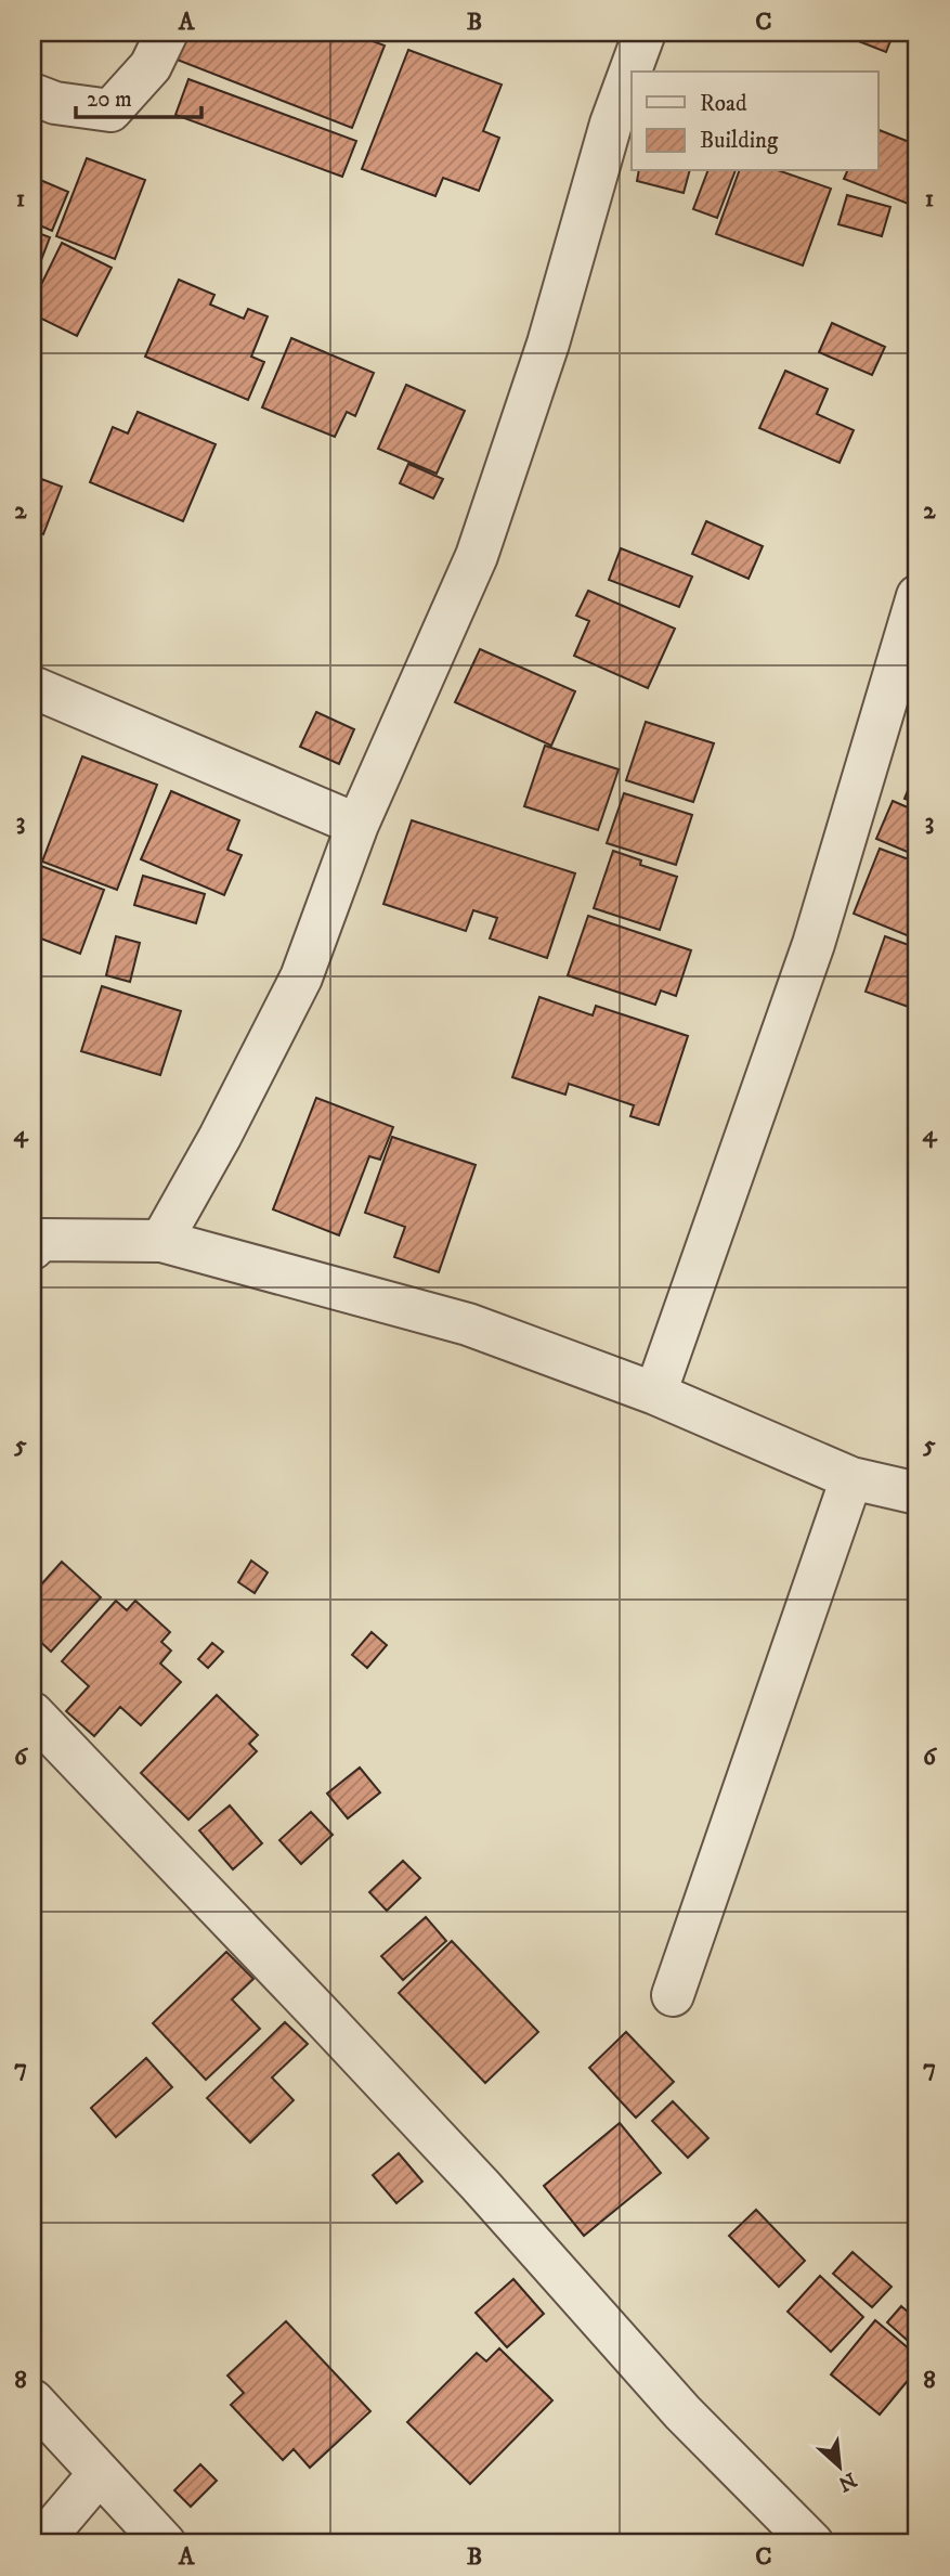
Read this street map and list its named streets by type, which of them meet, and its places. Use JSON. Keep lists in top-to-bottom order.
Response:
{
  "legend": ["Road", "Building"],
  "scale_bar": "20 m",
  "north": "bottom right",
  "grid": {
    "columns": ["A", "B", "C"],
    "rows": [
      "1",
      "2",
      "3",
      "4",
      "5",
      "6",
      "7",
      "8"
    ]
  }
}
